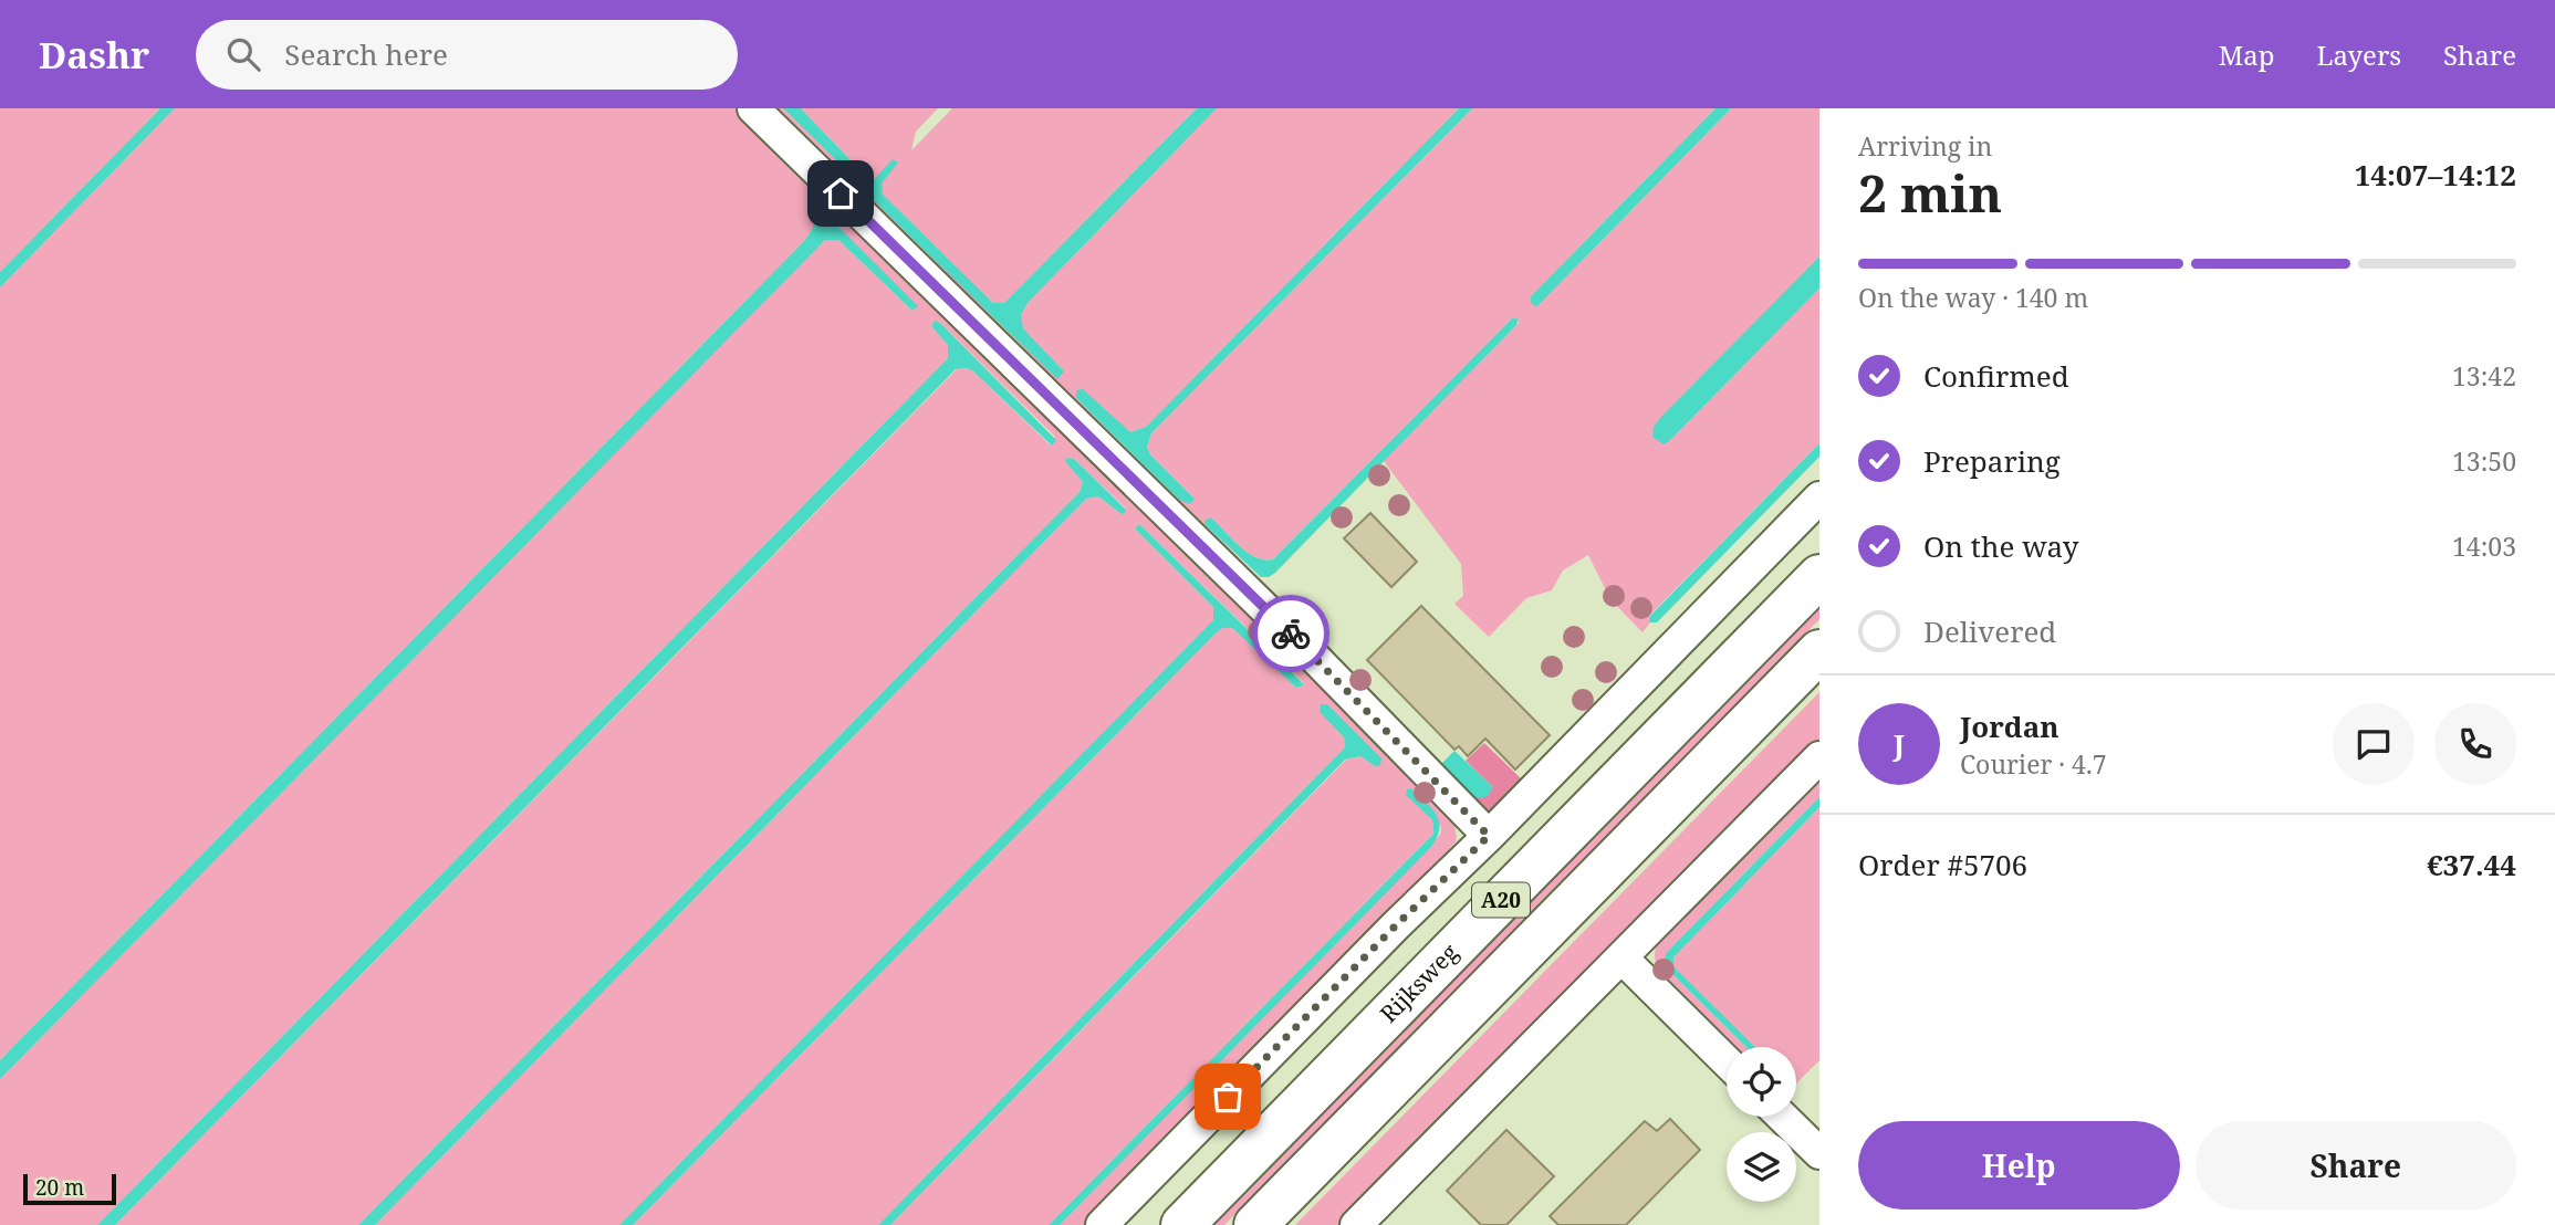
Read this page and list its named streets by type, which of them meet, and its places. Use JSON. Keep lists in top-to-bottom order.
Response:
{
  "streets": {
    "highway": ["A20", "Rijksweg"]
  },
  "scale_bar": "20 m",
  "page": {
    "header": "Dashr",
    "search": "Search here",
    "nav": ["Map", "Layers", "Share"],
    "heading": ["2 min", "Arriving in", "14:07–14:12"],
    "panel": [
      "Jordan",
      "Courier · 4.7",
      "Order #5706",
      "€37.44"
    ],
    "bar": "On the way · 140 m",
    "list": [
      ["Confirmed", "13:42"],
      ["Preparing", "13:50"],
      ["On the way", "14:03"],
      "Delivered"
    ],
    "round": "J",
    "buttons": ["Help", "Share"],
    "scale": "20 m"
  }
}
